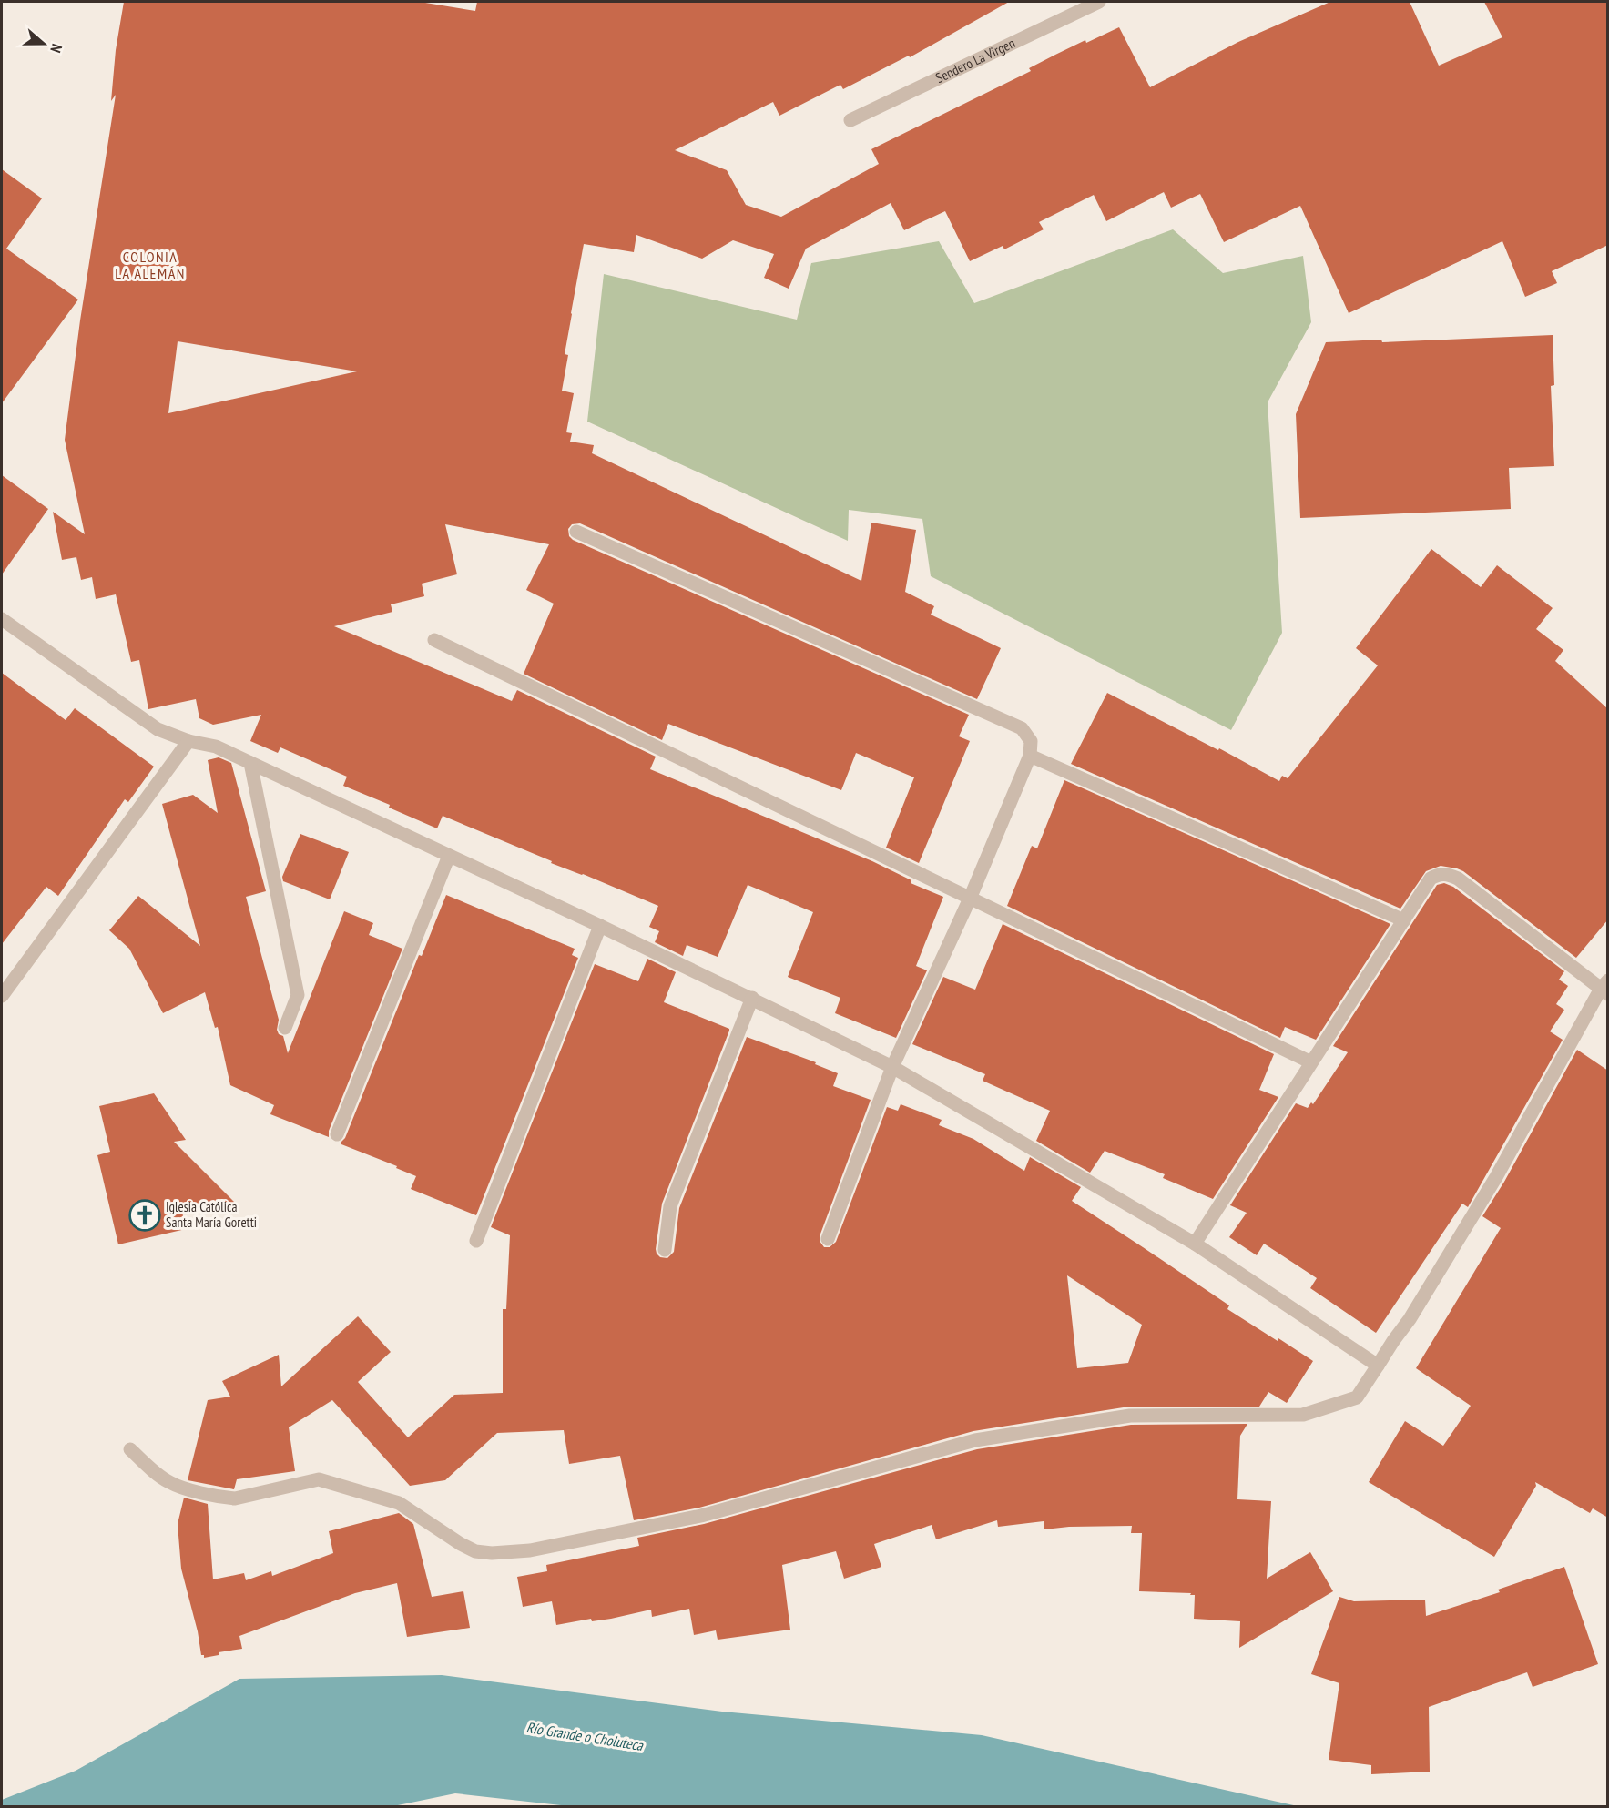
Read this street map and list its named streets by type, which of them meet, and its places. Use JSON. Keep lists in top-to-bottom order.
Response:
{
  "streets": {
    "street": ["Sendero La Virgen"]
  },
  "districts": ["COLONIA LA ALEMÁN"],
  "water": ["Río Grande o Choluteca"],
  "places": {
    "church": ["Iglesia Católica Santa María Goretti"]
  },
  "north": "right"
}
